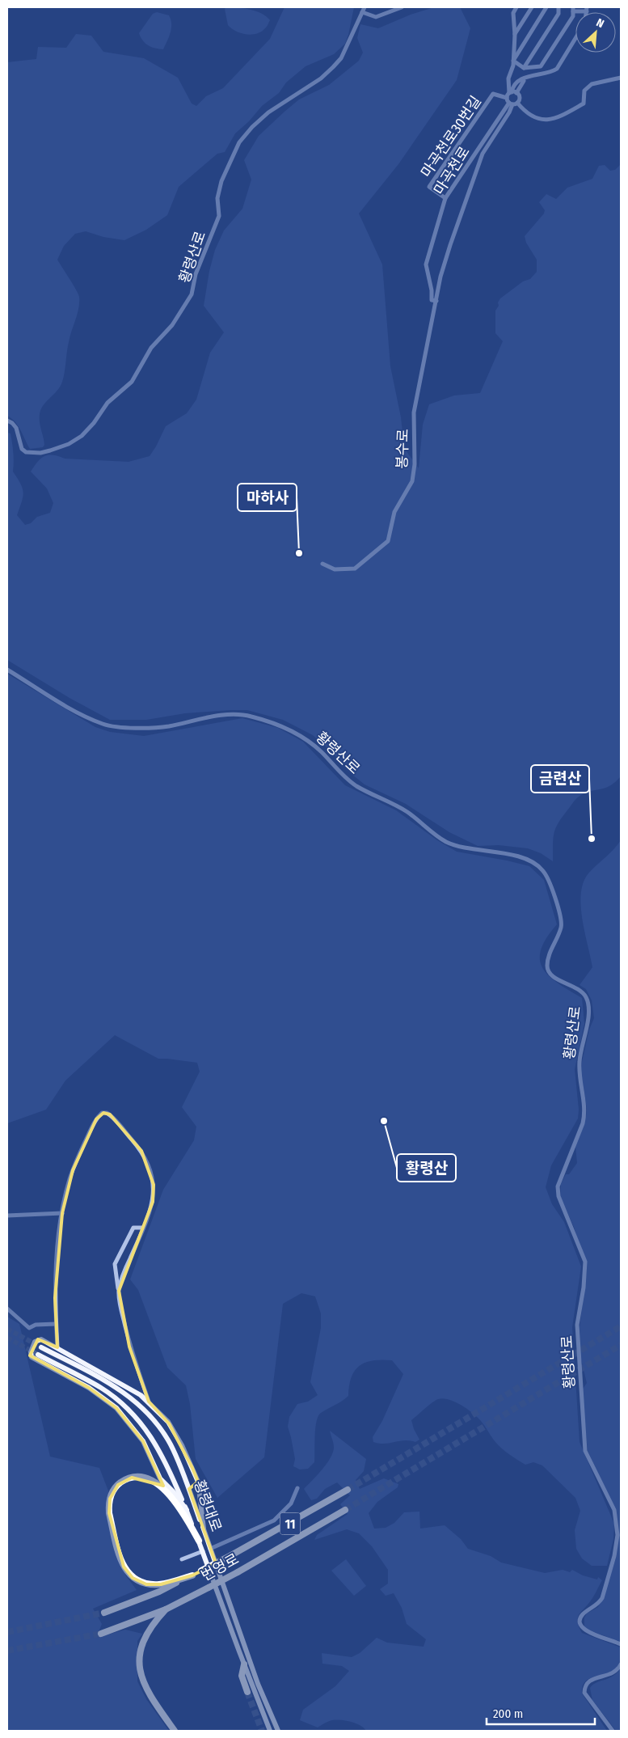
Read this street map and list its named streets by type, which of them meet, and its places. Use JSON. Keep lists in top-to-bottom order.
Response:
{
  "streets": {
    "highway": ["11", "번영로"],
    "main road": ["황령대로"],
    "street": [
      "마곡천로30번길",
      "마곡천로",
      "황령산로",
      "봉수로"
    ]
  },
  "crossings": [
    ["마곡천로30번길", "마곡천로"],
    ["마곡천로30번길", "봉수로"],
    ["마곡천로", "봉수로"]
  ],
  "places": ["마하사", "금련산", "황령산"],
  "scale_bar": "200 m",
  "north": "top right"
}
